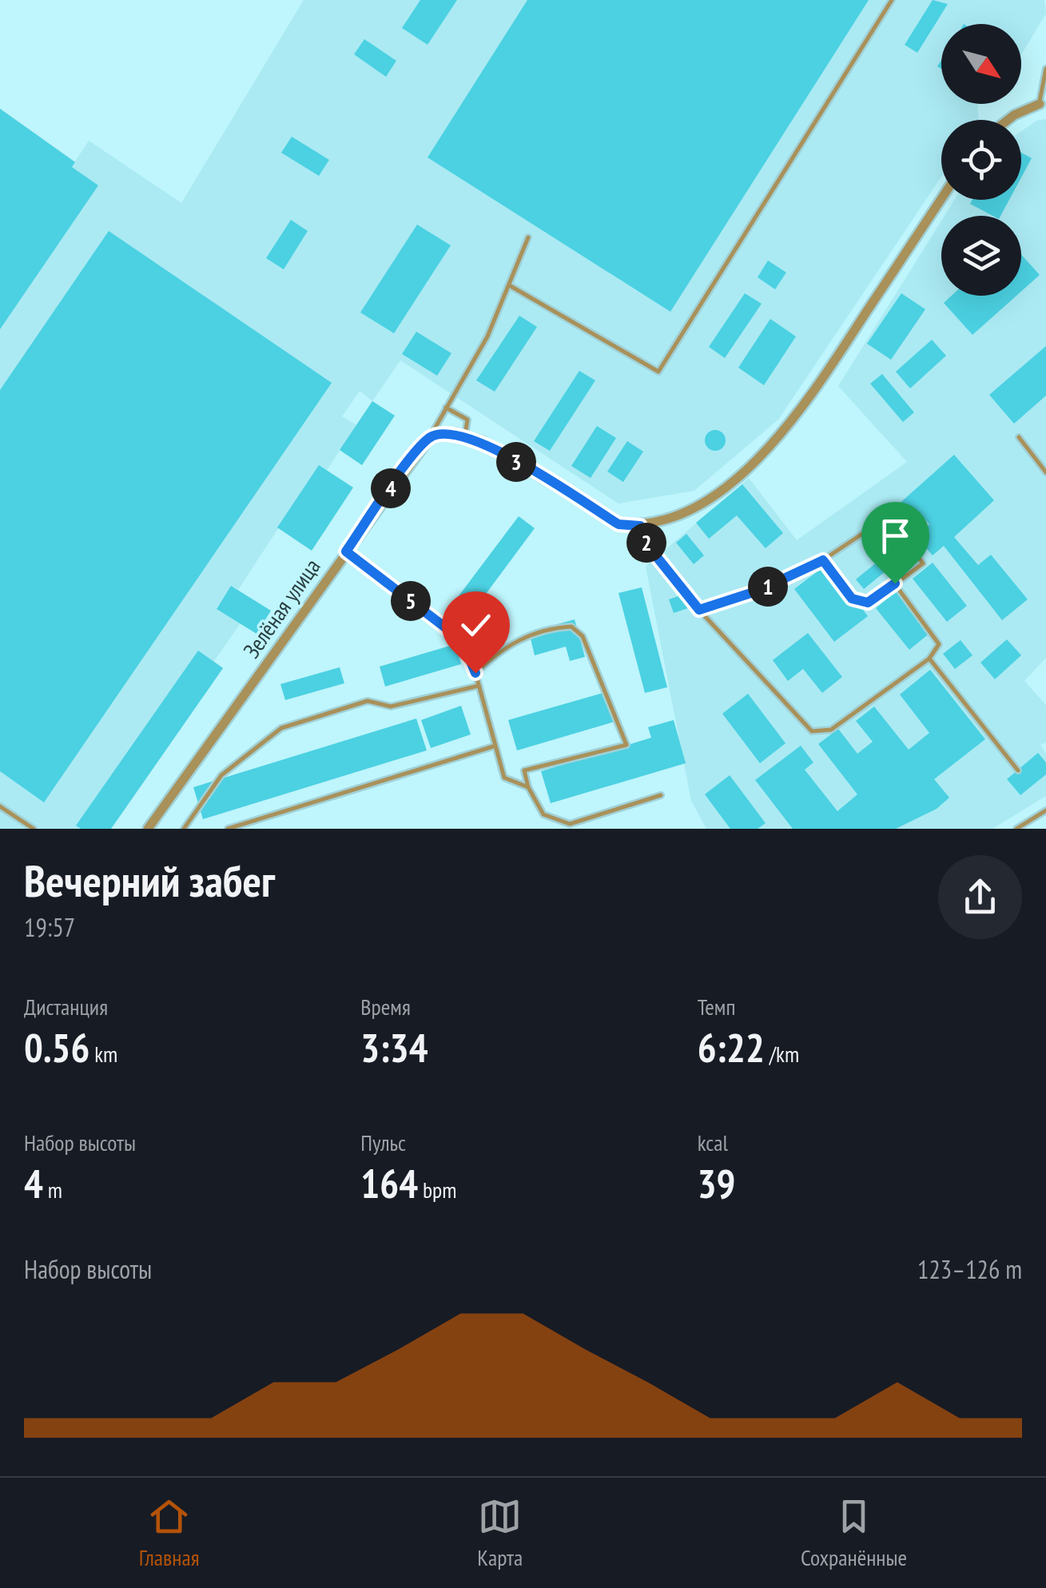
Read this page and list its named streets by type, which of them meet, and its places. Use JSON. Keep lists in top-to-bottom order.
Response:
{
  "streets": {
    "street": ["Зелёная улица"]
  },
  "north": "bottom right",
  "page": {
    "pins": [
      "3",
      "4",
      "2",
      "1",
      "5"
    ],
    "heading": ["Вечерний забег", "19:57"],
    "stats": [
      ["Дистанция", "0.56 km"],
      ["Время", "3:34"],
      ["Темп", "6:22 /km"],
      ["Набор высоты", "4 m"],
      ["Пульс", "164 bpm"],
      ["kcal", "39"]
    ],
    "chart": ["Набор высоты", "123–126 m"],
    "tabs": ["Главная", "Карта", "Сохранённые"]
  }
}
